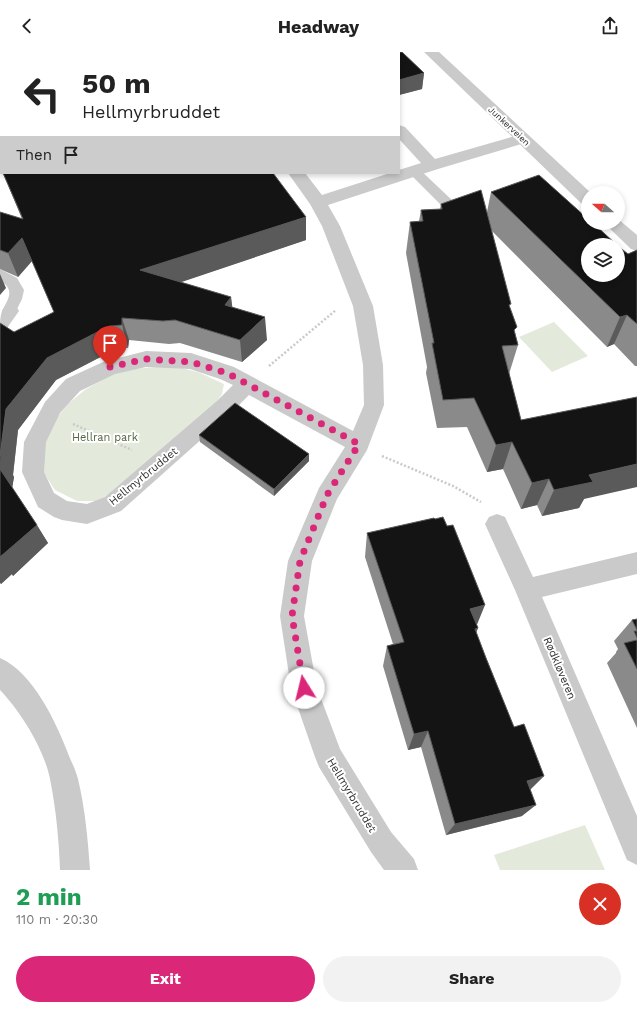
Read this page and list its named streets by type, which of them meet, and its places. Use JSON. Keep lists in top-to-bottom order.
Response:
{
  "streets": {
    "street": ["Junkerveien", "Hellmyrbruddet", "Rødkløveren"]
  },
  "parks": ["Hellran park"],
  "north": "left",
  "page": {
    "header": "Headway",
    "turn": ["50 m", "Hellmyrbruddet"],
    "then": "Then",
    "heading": ["2 min", "110 m · 20:30"],
    "buttons": ["Exit", "Share"]
  }
}
